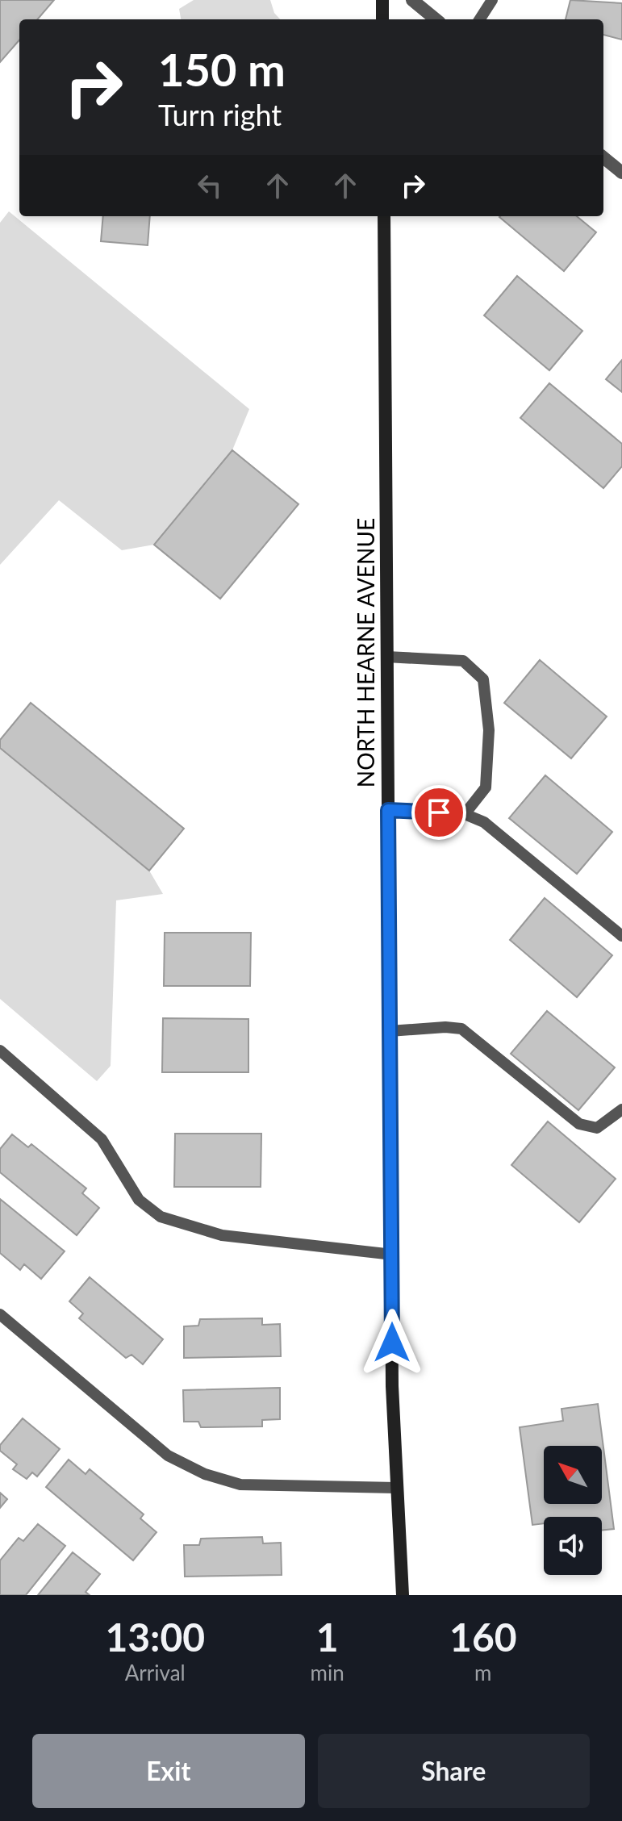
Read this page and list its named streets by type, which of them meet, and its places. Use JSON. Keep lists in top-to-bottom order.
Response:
{
  "streets": {
    "main road": ["NORTH HEARNE AVENUE"]
  },
  "north": "top left",
  "page": {
    "turn": ["150 m", "Turn right"],
    "eta": [
      "13:00",
      "Arrival",
      "1",
      "min",
      "160",
      "m"
    ],
    "buttons": ["Exit", "Share"]
  }
}
